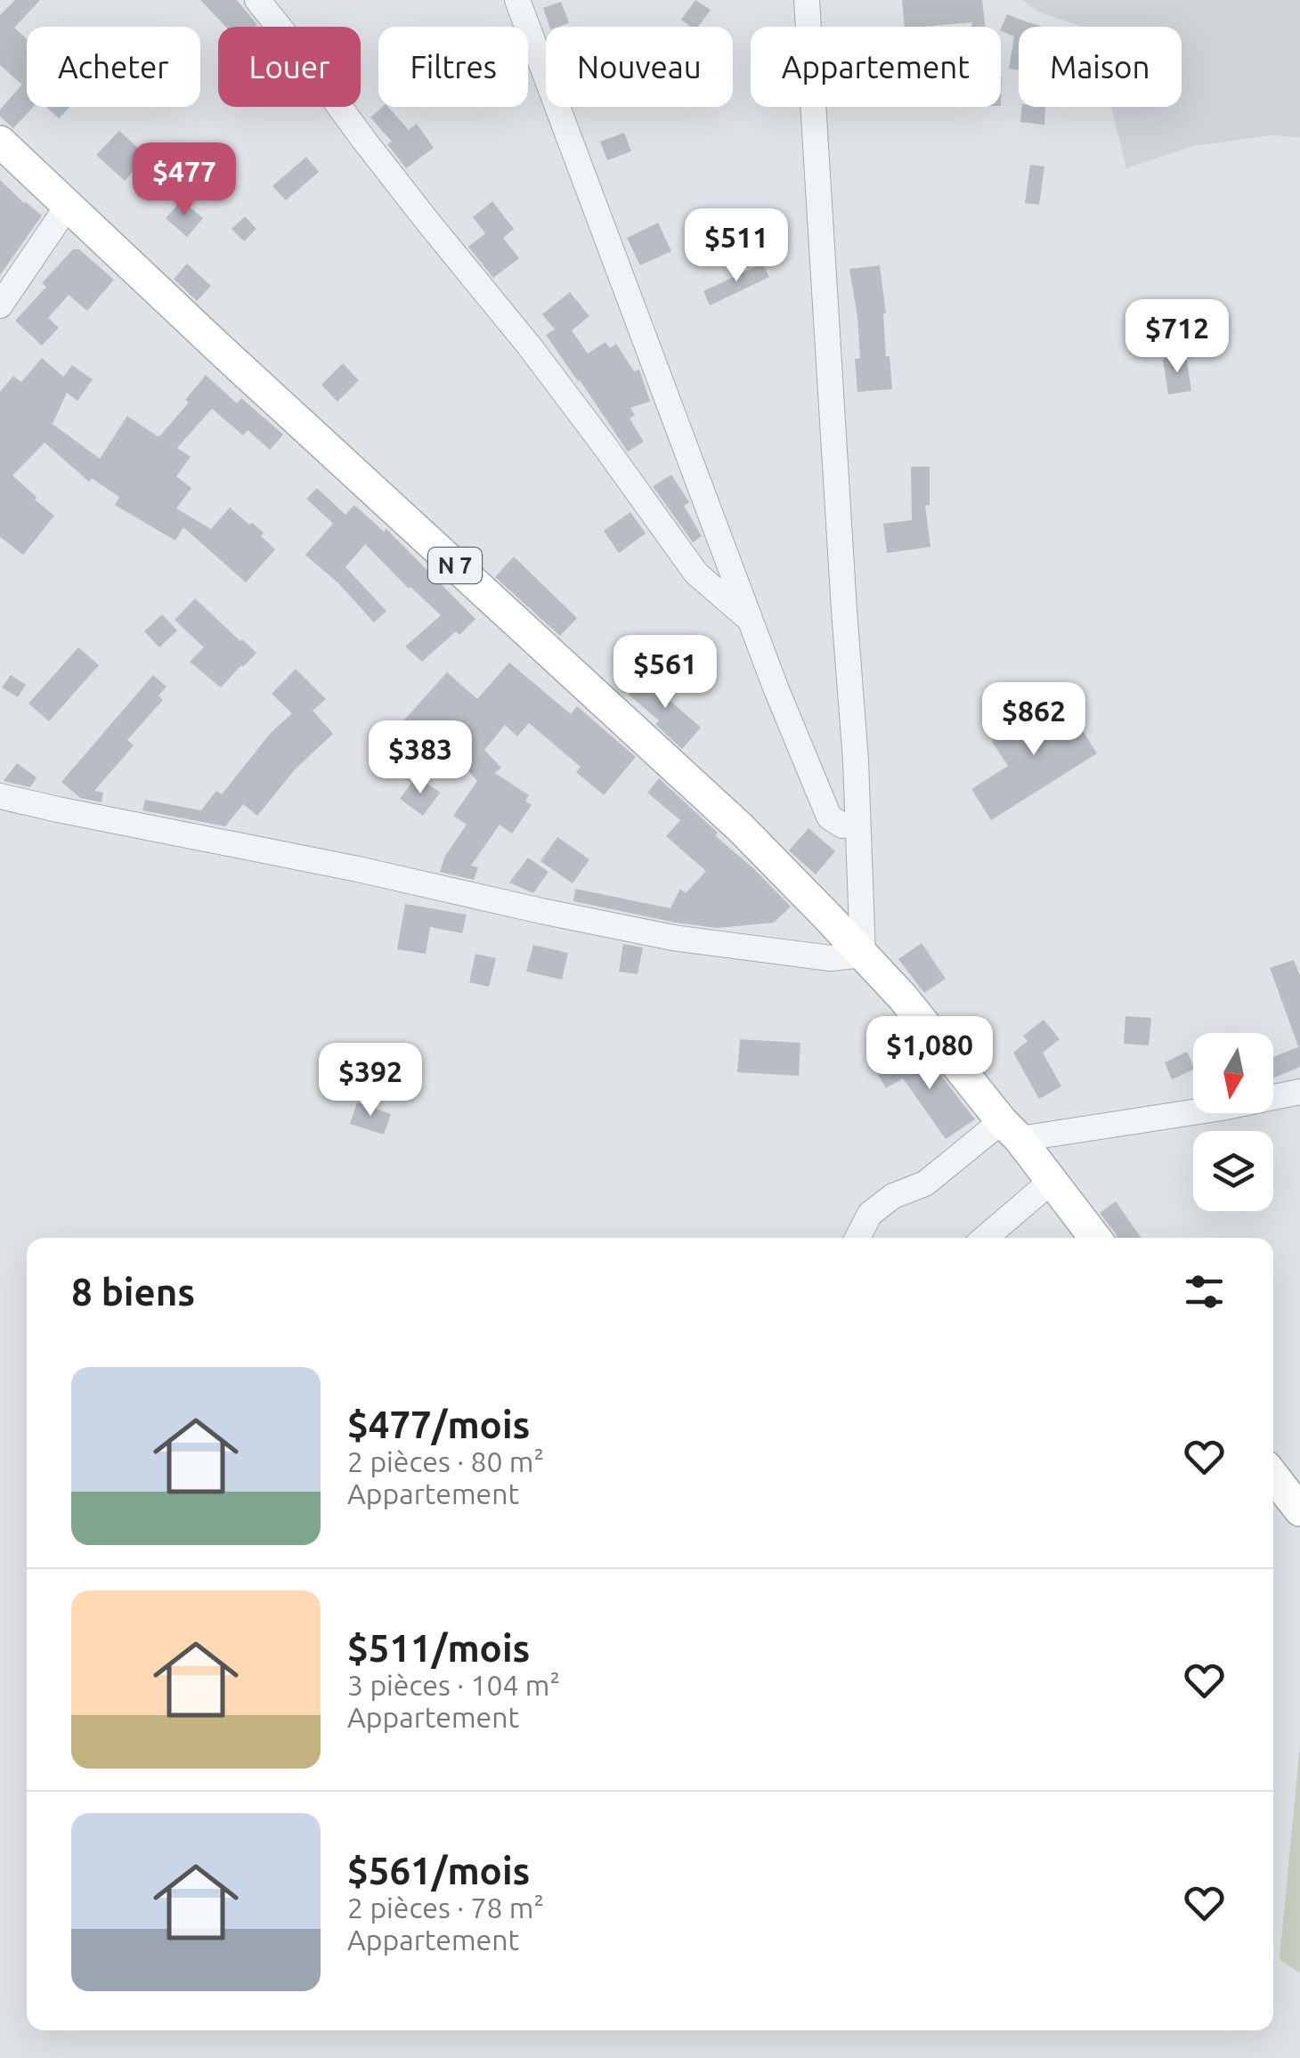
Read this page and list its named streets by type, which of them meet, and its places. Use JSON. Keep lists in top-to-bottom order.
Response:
{
  "streets": {
    "main road": ["N 7"]
  },
  "north": "bottom",
  "page": {
    "chip": [
      "Acheter",
      "Louer",
      "Filtres",
      "Nouveau",
      "Appartement",
      "Maison"
    ],
    "price": [
      "$477",
      "$511",
      "$712",
      "$561",
      "$862",
      "$383",
      "$1,080",
      "$392"
    ],
    "heading": "8 biens",
    "list": [
      {
        "name": "$477/mois",
        "note": "2 pièces · 80 m² · Appartement"
      },
      {
        "name": "$511/mois",
        "note": "3 pièces · 104 m² · Appartement"
      },
      {
        "name": "$561/mois",
        "note": "2 pièces · 78 m² · Appartement"
      }
    ]
  }
}
